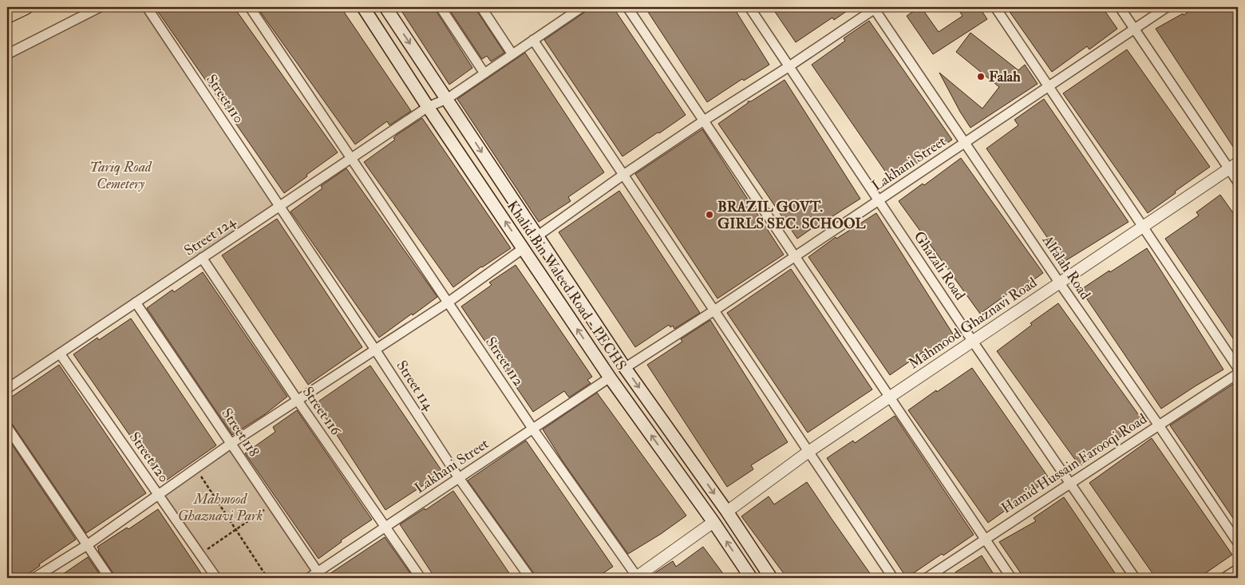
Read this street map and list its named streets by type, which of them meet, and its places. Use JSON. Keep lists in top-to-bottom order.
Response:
{
  "streets": {
    "main road": ["Khalid Bin Waleed Road - PECHS"],
    "street": [
      "Street 110",
      "Lakhani Street",
      "Street 124",
      "Ghazali Road",
      "Alfalah Road",
      "Mahmood Ghaznavi Road",
      "Street 112",
      "Street 114",
      "Street 116",
      "Street 118",
      "Street 120",
      "Hamid Hussain Farooqi Road"
    ]
  },
  "crossings": [
    ["Street 110", "Street 124"],
    ["Street 110", "Street 114"],
    ["Lakhani Street", "Ghazali Road"],
    ["Lakhani Street", "Alfalah Road"],
    ["Lakhani Street", "Khalid Bin Waleed Road - PECHS"],
    ["Lakhani Street", "Street 112"],
    ["Lakhani Street", "Street 114"],
    ["Lakhani Street", "Street 116"],
    ["Lakhani Street", "Street 118"],
    ["Street 124", "Khalid Bin Waleed Road - PECHS"],
    ["Street 124", "Street 112"],
    ["Street 124", "Street 114"],
    ["Street 124", "Street 116"],
    ["Street 124", "Street 118"],
    ["Street 124", "Street 120"],
    ["Ghazali Road", "Mahmood Ghaznavi Road"],
    ["Ghazali Road", "Hamid Hussain Farooqi Road"],
    ["Alfalah Road", "Mahmood Ghaznavi Road"],
    ["Alfalah Road", "Hamid Hussain Farooqi Road"],
    ["Khalid Bin Waleed Road - PECHS", "Mahmood Ghaznavi Road"]
  ],
  "parks": ["Tariq Road Cemetery", "Mahmood Ghaznavi Park"],
  "places": ["Falah", "BRAZIL GOVT. GIRLS SEC. SCHOOL"]
}
